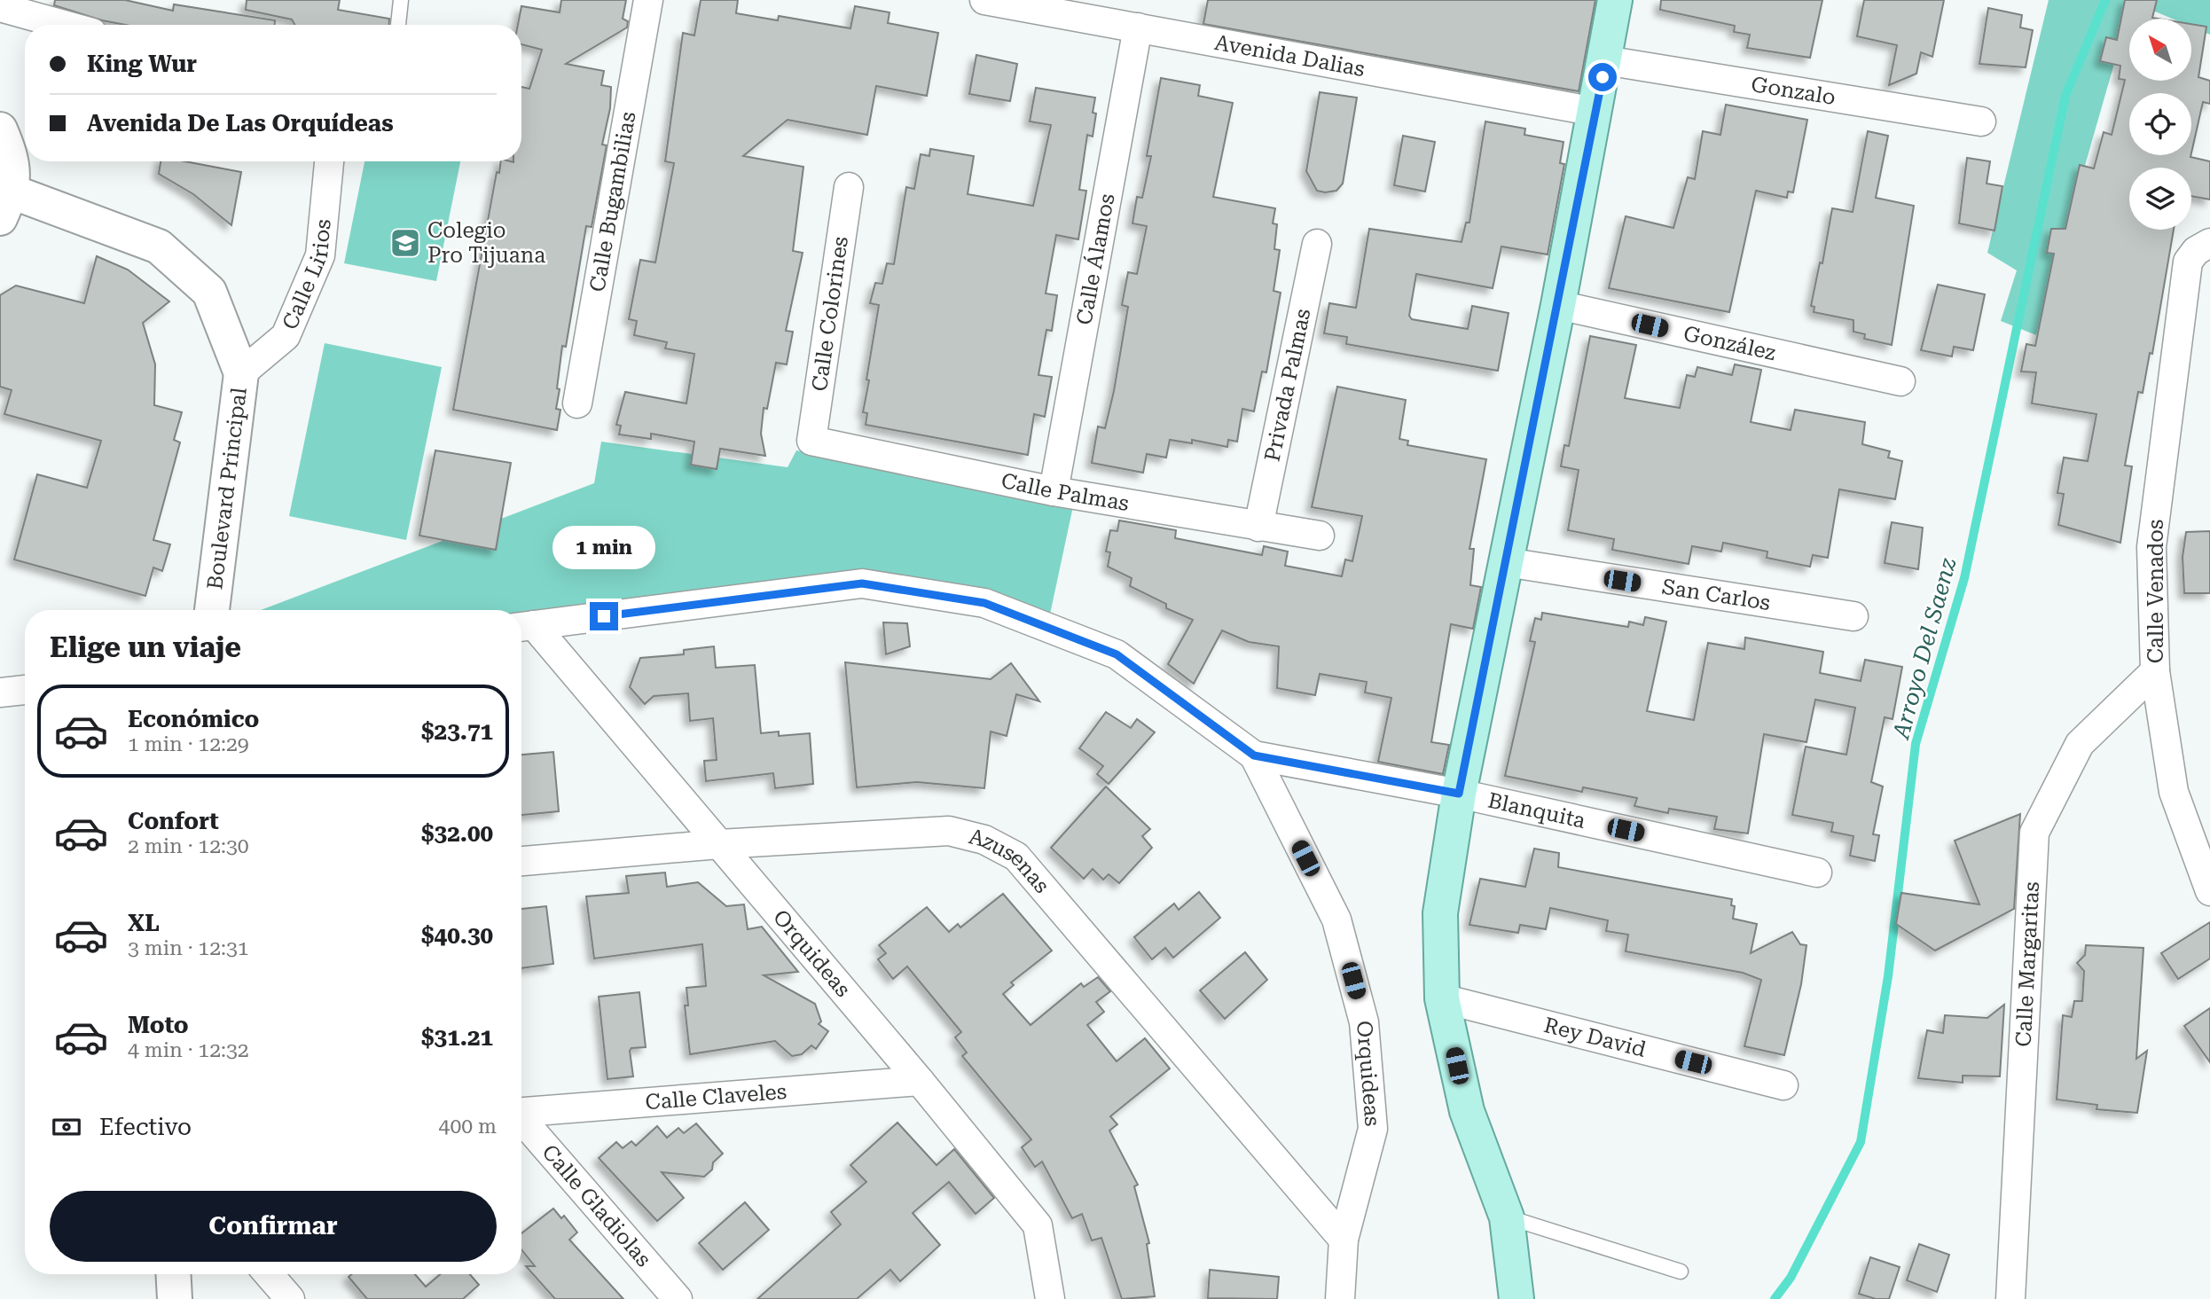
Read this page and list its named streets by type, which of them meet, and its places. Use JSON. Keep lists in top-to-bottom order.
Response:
{
  "streets": {
    "street": [
      "Avenida Dalias",
      "Gonzalo",
      "Calle Bugambilias",
      "Calle Álamos",
      "Calle Lirios",
      "Calle Colorines",
      "González",
      "Privada Palmas",
      "Boulevard Principal",
      "Calle Palmas",
      "Calle Venados",
      "San Carlos",
      "Blanquita",
      "Azusenas",
      "Orquideas",
      "Calle Margaritas",
      "Rey David",
      "Calle Claveles",
      "Calle Gladiolas"
    ]
  },
  "crossings": [
    ["Avenida Dalias", "Calle Álamos"],
    ["Calle Álamos", "Calle Palmas"],
    ["Calle Lirios", "Boulevard Principal"],
    ["Calle Colorines", "Calle Palmas"],
    ["Privada Palmas", "Calle Palmas"],
    ["Calle Venados", "Calle Margaritas"],
    ["Blanquita", "Orquideas"],
    ["Azusenas", "Orquideas"],
    ["Orquideas", "Calle Claveles"]
  ],
  "water": ["Arroyo Del Saenz"],
  "places": {
    "school or university": ["Colegio Pro Tijuana"]
  },
  "north": "top left",
  "page": {
    "banner": ["King Wur", "Avenida De Las Orquídeas"],
    "bubble": "1 min",
    "heading": "Elige un viaje",
    "list": [
      {
        "name": "Económico",
        "note": "1 min · 12:29",
        "value": "$23.71"
      },
      {
        "name": "Confort",
        "note": "2 min · 12:30",
        "value": "$32.00"
      },
      {
        "name": "XL",
        "note": "3 min · 12:31",
        "value": "$40.30"
      },
      {
        "name": "Moto",
        "note": "4 min · 12:32",
        "value": "$31.21"
      }
    ],
    "pay": ["Efectivo", "400 m"],
    "buttons": "Confirmar"
  }
}
